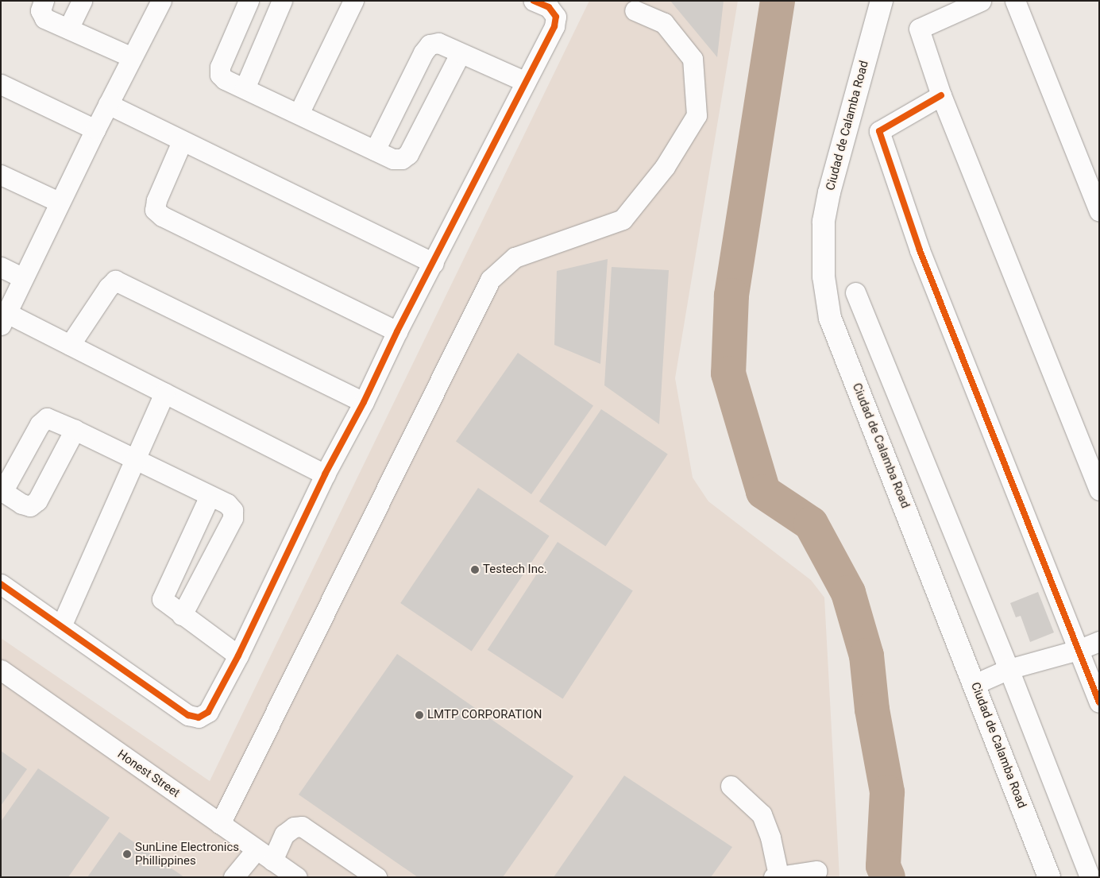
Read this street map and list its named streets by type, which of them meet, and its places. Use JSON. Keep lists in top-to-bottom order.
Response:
{
  "streets": {
    "main road": ["Ciudad de Calamba Road"],
    "street": ["Honest Street"]
  },
  "places": ["Testech Inc.", "LMTP CORPORATION", "SunLine Electronics Phillippines"]
}
